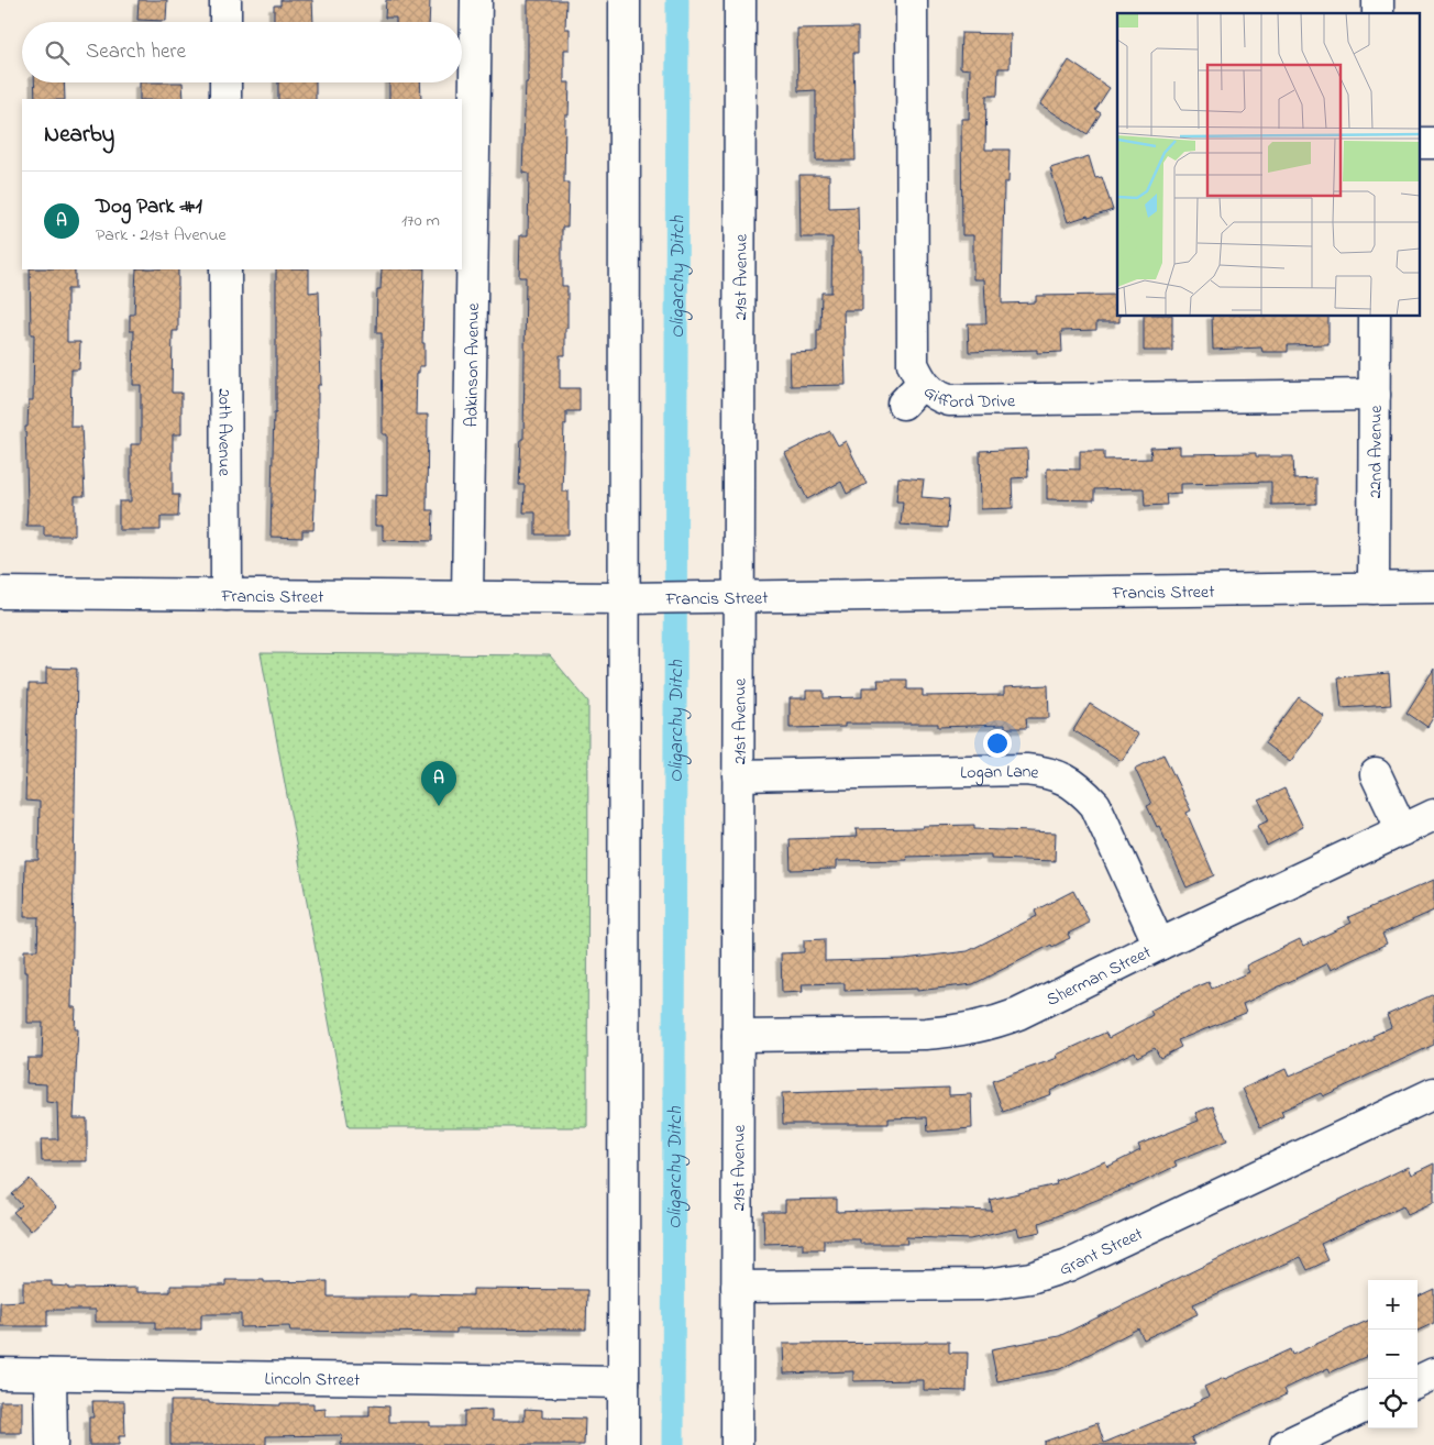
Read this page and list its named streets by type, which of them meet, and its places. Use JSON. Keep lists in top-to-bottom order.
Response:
{
  "streets": {
    "street": [
      "21st Avenue",
      "Adkinson Avenue",
      "Gifford Drive",
      "20th Avenue",
      "22nd Avenue",
      "Francis Street",
      "Logan Lane",
      "Sherman Street",
      "Grant Street",
      "Lincoln Street"
    ]
  },
  "crossings": [
    ["21st Avenue", "Francis Street"],
    ["21st Avenue", "Logan Lane"],
    ["21st Avenue", "Sherman Street"],
    ["21st Avenue", "Grant Street"],
    ["Adkinson Avenue", "Francis Street"],
    ["Gifford Drive", "22nd Avenue"],
    ["20th Avenue", "Francis Street"],
    ["22nd Avenue", "Francis Street"],
    ["Logan Lane", "Sherman Street"]
  ],
  "water": ["Oligarchy Ditch"],
  "page": {
    "search": "Search here",
    "heading": "Nearby",
    "list": [
      {
        "mark": "A",
        "name": "Dog Park #1",
        "note": "Park · 21st Avenue",
        "value": "170 m"
      }
    ],
    "pins": "A",
    "map_buttons": ["+", "−"]
  }
}
